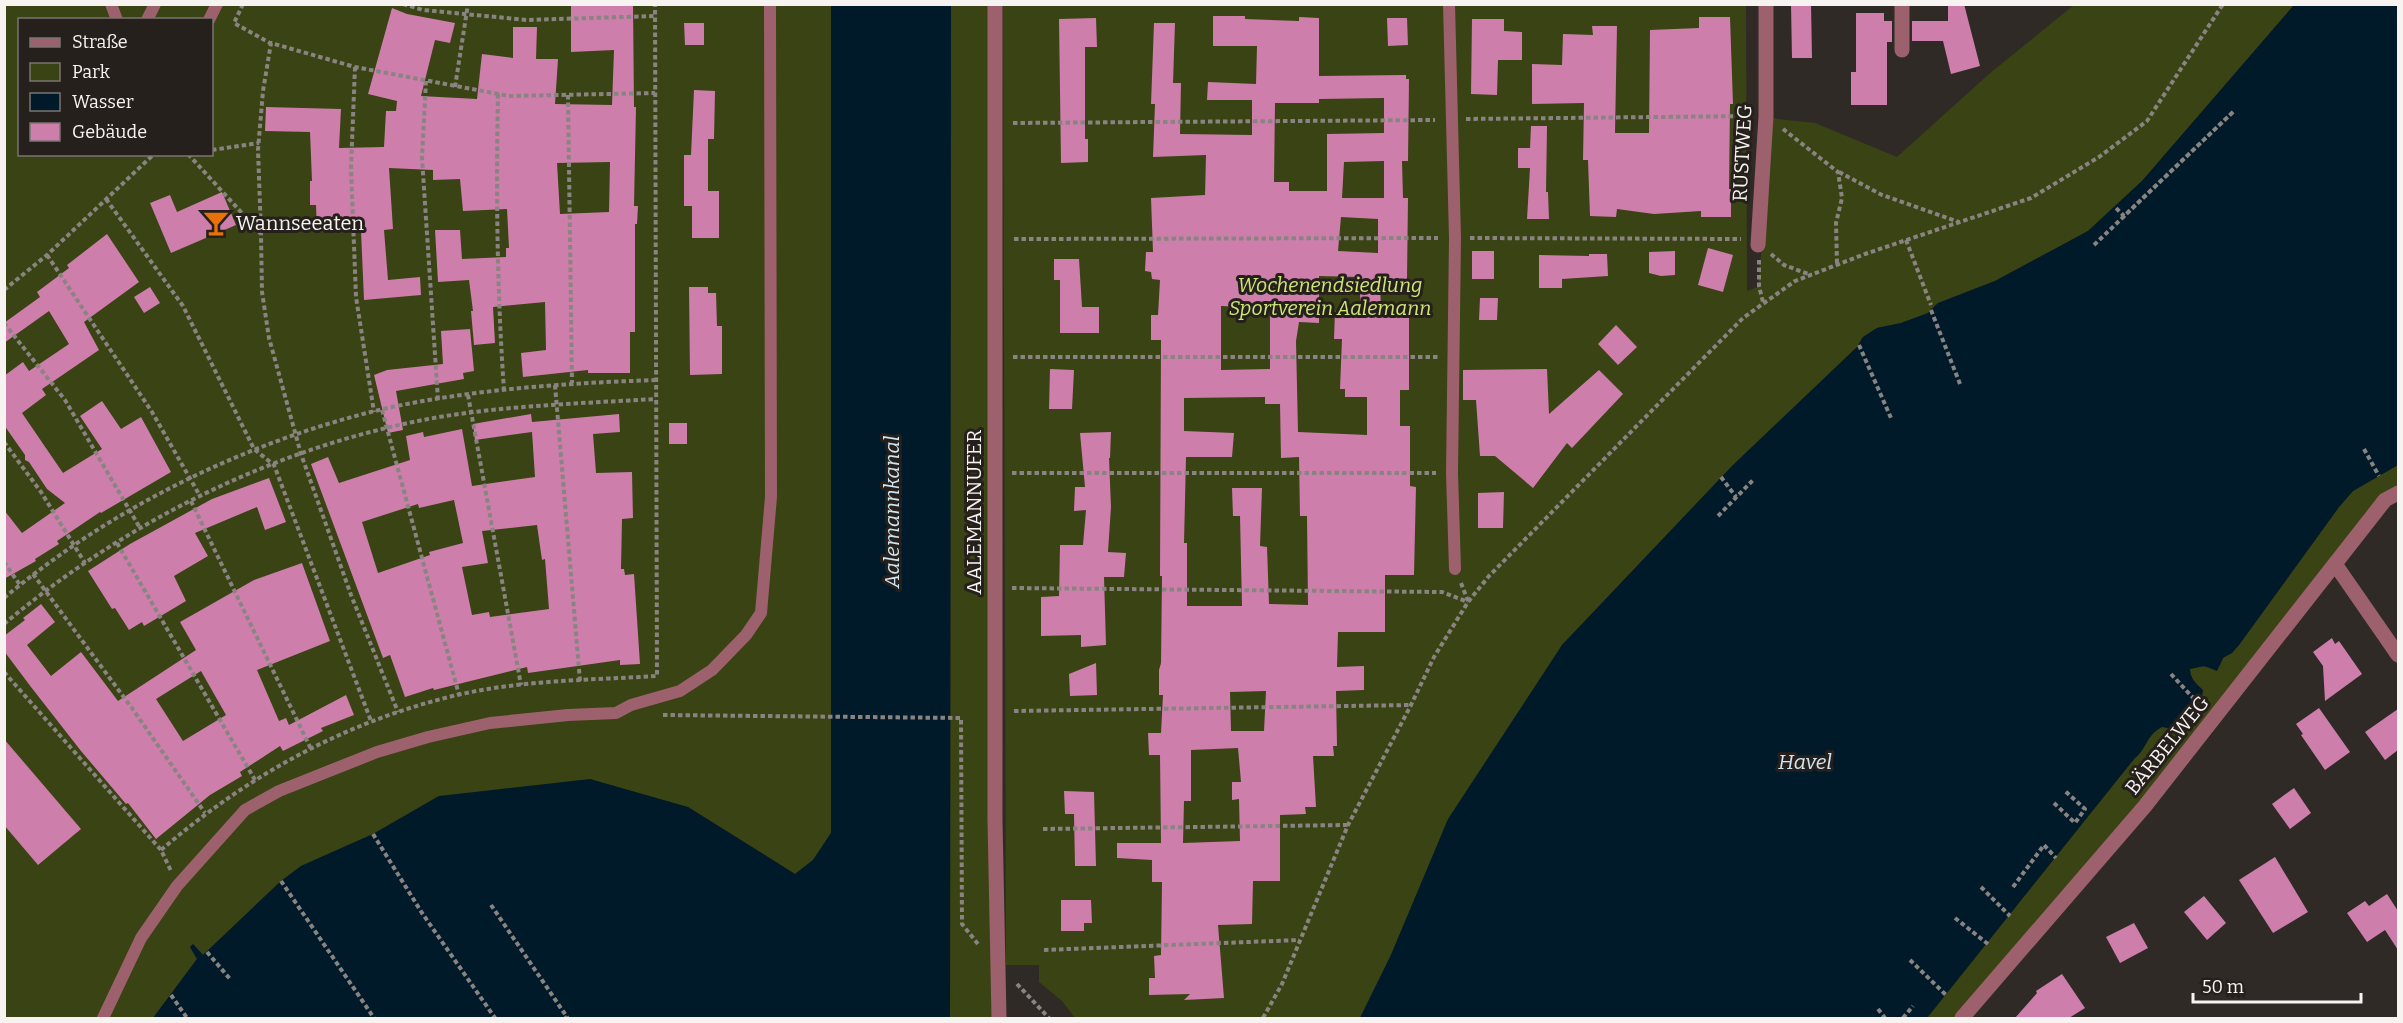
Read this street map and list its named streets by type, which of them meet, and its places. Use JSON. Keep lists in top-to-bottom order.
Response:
{
  "streets": {
    "street": ["RUSTWEG", "AALEMANNUFER", "BÄRBELWEG"]
  },
  "water": ["Aalemannkanal", "Havel"],
  "parks": ["Wochenendsiedlung Sportverein Aalemann"],
  "places": {
    "bar": ["Wannseeaten"]
  },
  "legend": [
    "Straße",
    "Park",
    "Wasser",
    "Gebäude"
  ],
  "scale_bar": "50 m"
}
